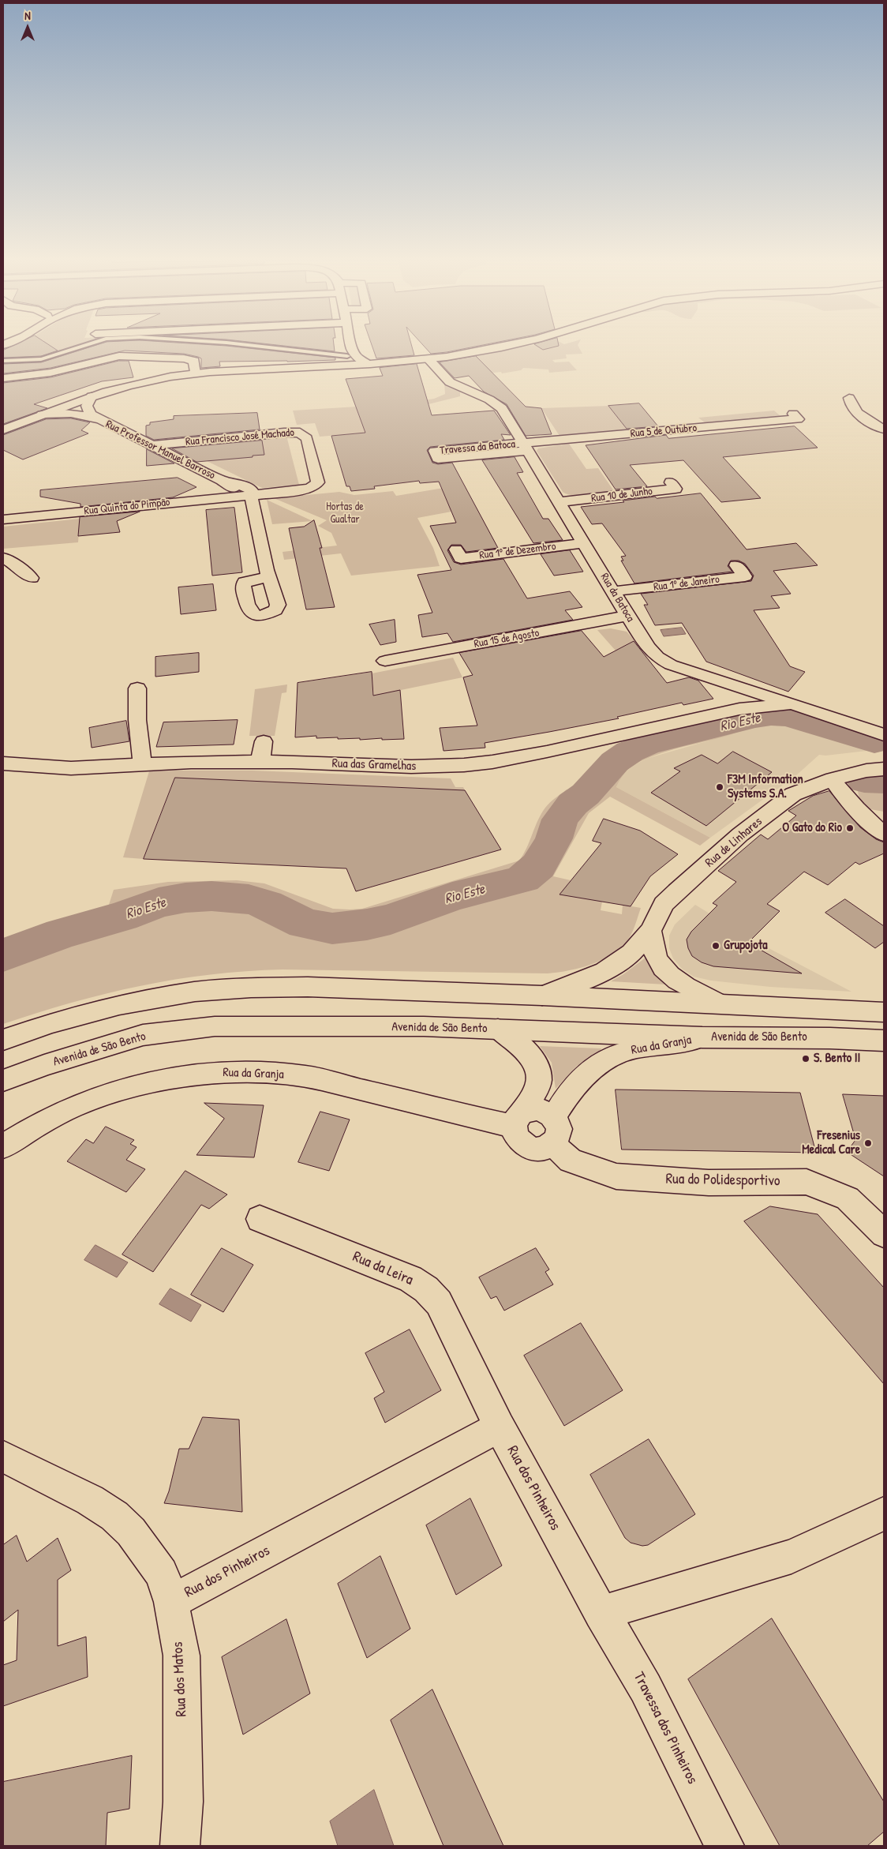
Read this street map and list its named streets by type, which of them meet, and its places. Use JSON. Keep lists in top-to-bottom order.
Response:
{
  "streets": {
    "street": [
      "Rua 5 de Outubro",
      "Rua Francisco José Machado",
      "Travessa da Batoca",
      "Rua Professor Manuel Barroso",
      "Rua 10 de Junho",
      "Rua Quinta do Pimpão",
      "Rua 1º de Dezembro",
      "Rua 1º de Janeiro",
      "Rua da Batoca",
      "Rua 15 de Agosto",
      "Rua das Gramelhas",
      "Rua de Linhares",
      "Avenida de São Bento",
      "Rua da Granja",
      "Rua do Polidesportivo",
      "Rua da Leira",
      "Rua dos Pinheiros",
      "Rua dos Matos",
      "Travessa dos Pinheiros"
    ]
  },
  "crossings": [
    ["Rua 5 de Outubro", "Travessa da Batoca"],
    ["Rua 5 de Outubro", "Rua da Batoca"],
    ["Rua Francisco José Machado", "Rua Professor Manuel Barroso"],
    ["Rua Francisco José Machado", "Rua Quinta do Pimpão"],
    ["Travessa da Batoca", "Rua da Batoca"],
    ["Rua Professor Manuel Barroso", "Rua Quinta do Pimpão"],
    ["Rua 10 de Junho", "Rua da Batoca"],
    ["Rua 1º de Dezembro", "Rua da Batoca"],
    ["Rua 1º de Janeiro", "Rua da Batoca"],
    ["Rua da Batoca", "Rua 15 de Agosto"],
    ["Rua da Batoca", "Rua das Gramelhas"],
    ["Avenida de São Bento", "Rua da Granja"],
    ["Rua da Granja", "Rua do Polidesportivo"],
    ["Rua da Leira", "Rua dos Pinheiros"],
    ["Rua dos Pinheiros", "Rua dos Matos"],
    ["Rua dos Pinheiros", "Travessa dos Pinheiros"]
  ],
  "water": ["Rio Este"],
  "parks": ["Hortas de Gualtar"],
  "places": [
    "F3M Information Systems S.A.",
    "O Gato do Rio",
    "Grupojota",
    "S. Bento II",
    "Fresenius Medical Care"
  ],
  "north": "top"
}
